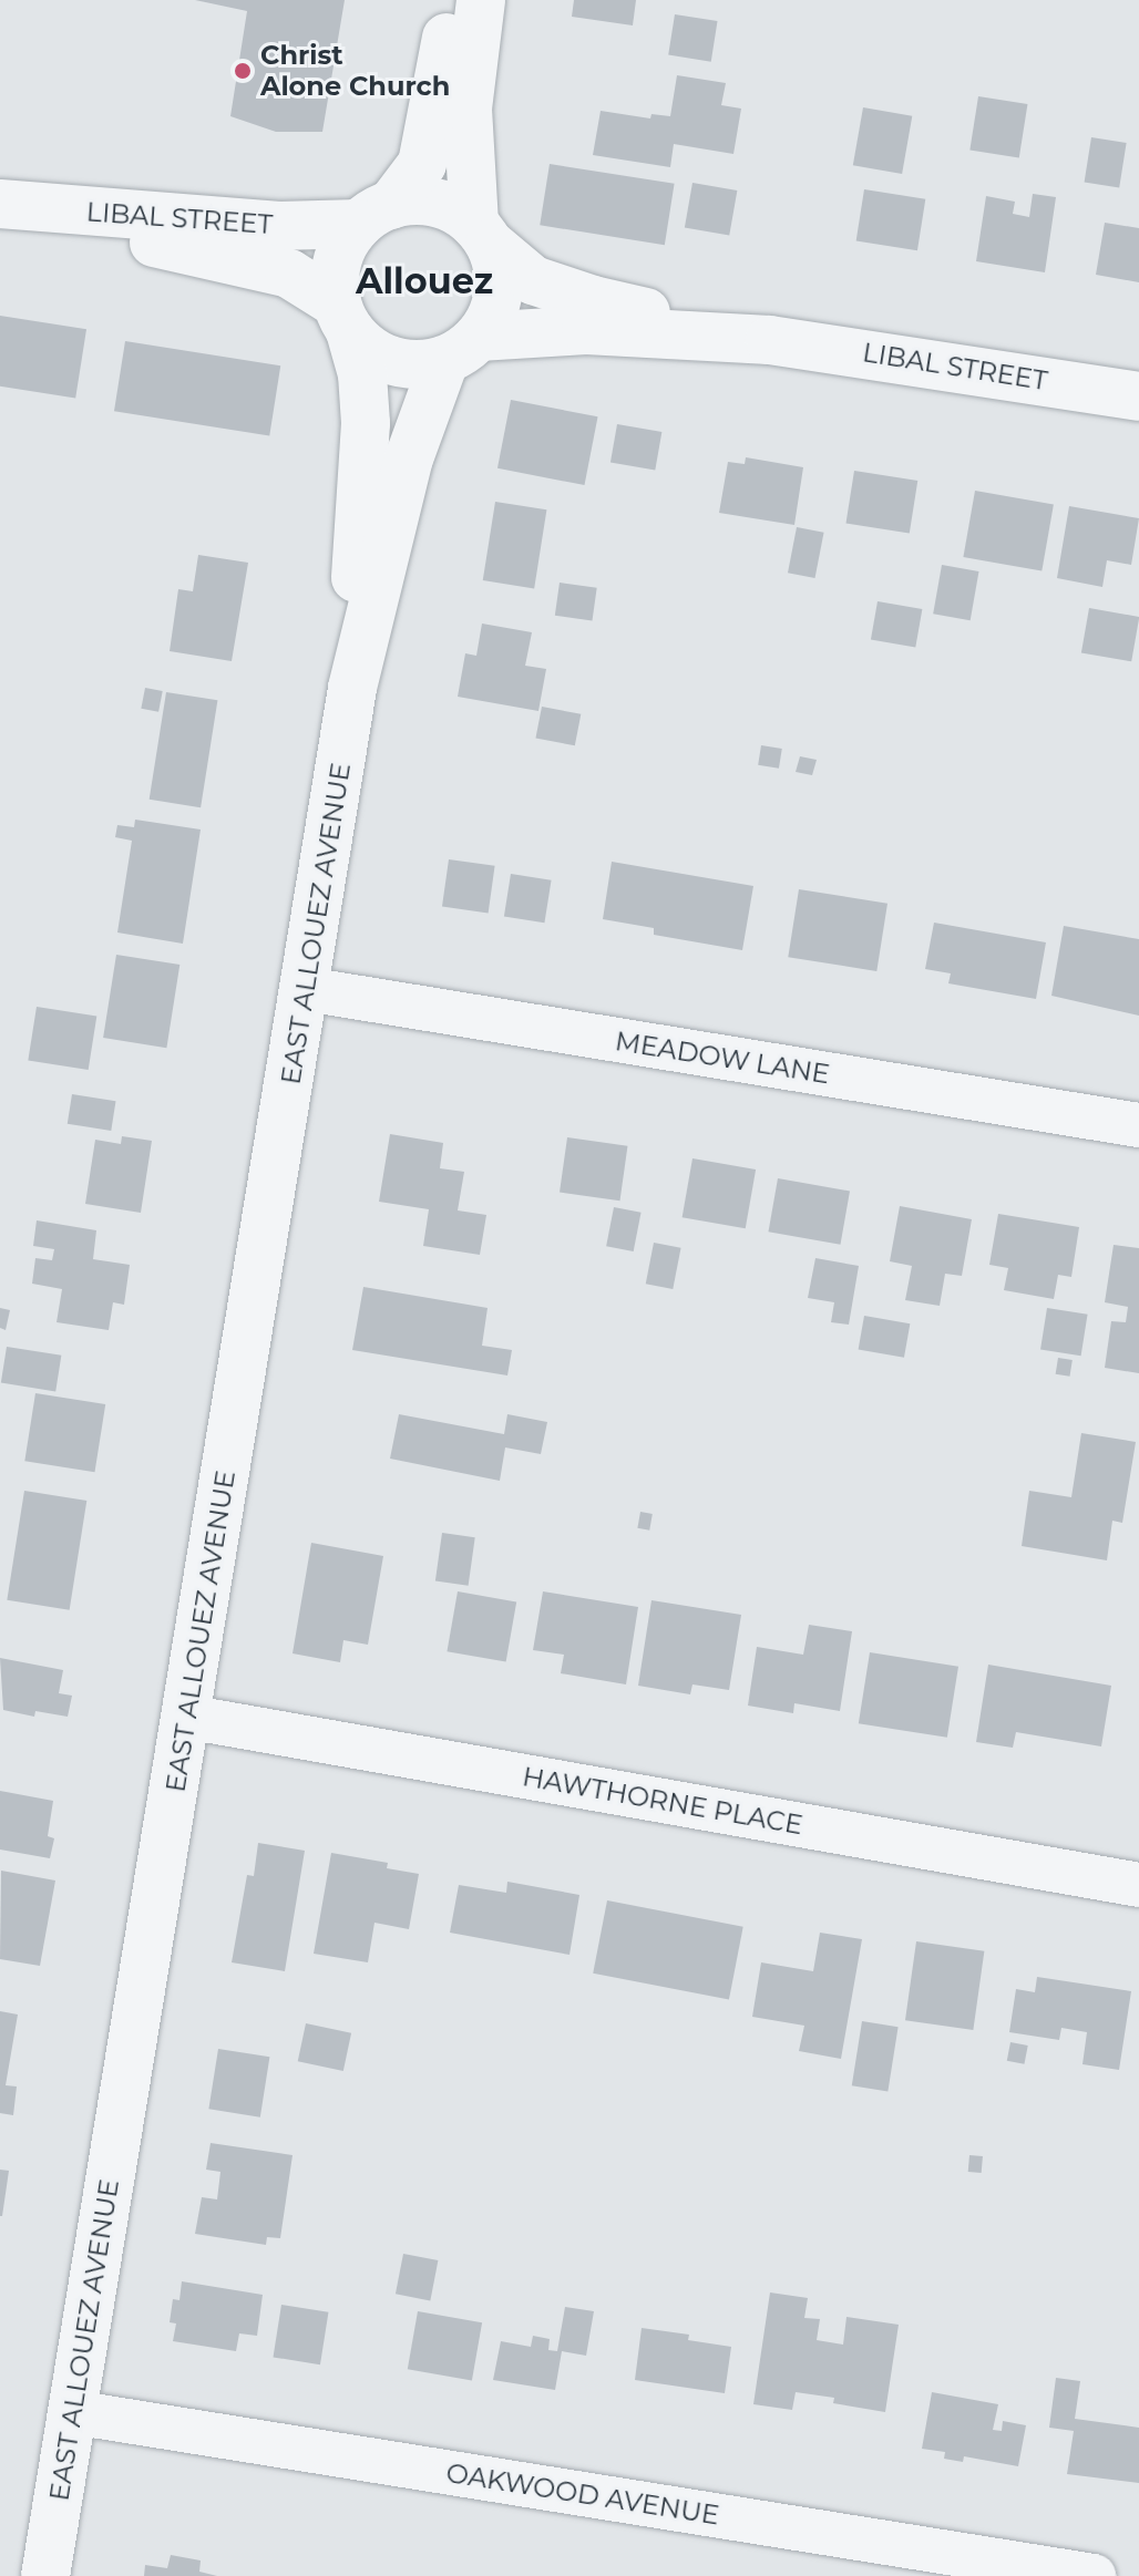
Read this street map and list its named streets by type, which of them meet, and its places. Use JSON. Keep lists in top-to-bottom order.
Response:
{
  "streets": {
    "street": [
      "LIBAL STREET",
      "EAST ALLOUEZ AVENUE",
      "MEADOW LANE",
      "HAWTHORNE PLACE",
      "OAKWOOD AVENUE"
    ]
  },
  "crossings": [
    ["LIBAL STREET", "EAST ALLOUEZ AVENUE"],
    ["EAST ALLOUEZ AVENUE", "MEADOW LANE"],
    ["EAST ALLOUEZ AVENUE", "HAWTHORNE PLACE"],
    ["EAST ALLOUEZ AVENUE", "OAKWOOD AVENUE"]
  ],
  "districts": ["Allouez"],
  "places": ["Christ Alone Church"]
}
